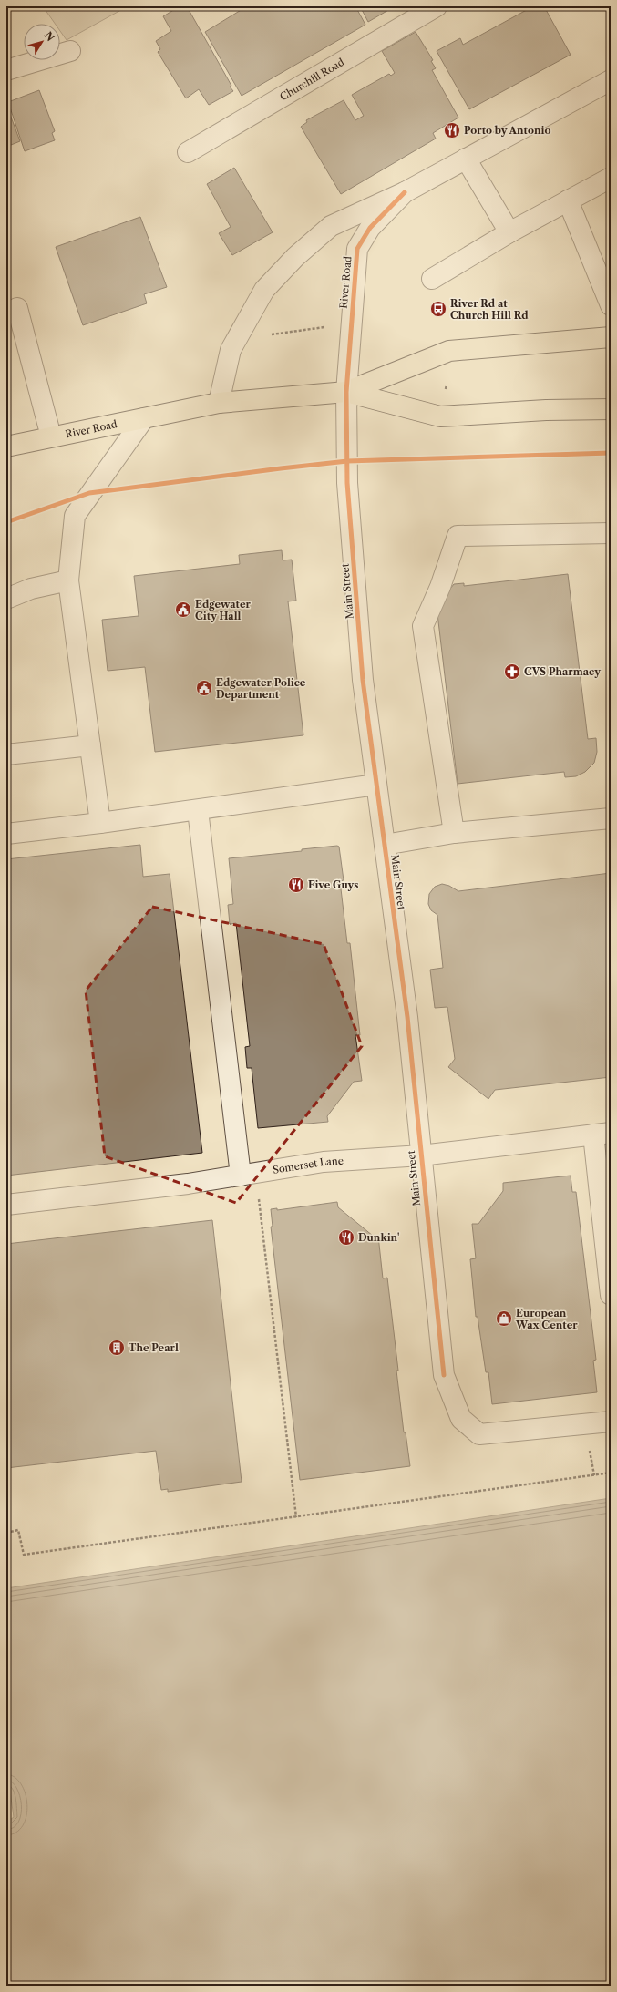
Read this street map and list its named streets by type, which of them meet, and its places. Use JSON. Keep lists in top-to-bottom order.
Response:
{
  "streets": {
    "main road": ["River Road"],
    "street": ["Churchill Road", "Main Street", "Somerset Lane"]
  },
  "crossings": [
    ["River Road", "Main Street"],
    ["Main Street", "Somerset Lane"]
  ],
  "places": {
    "restaurant": ["Porto by Antonio", "Five Guys", "Dunkin'"],
    "bus stop": ["River Rd at Church Hill Rd"],
    "public building": ["Edgewater City Hall", "Edgewater Police Department"],
    "pharmacy": ["CVS Pharmacy"],
    "shop": ["European Wax Center"],
    "building": ["The Pearl"]
  },
  "north": "top right"
}
